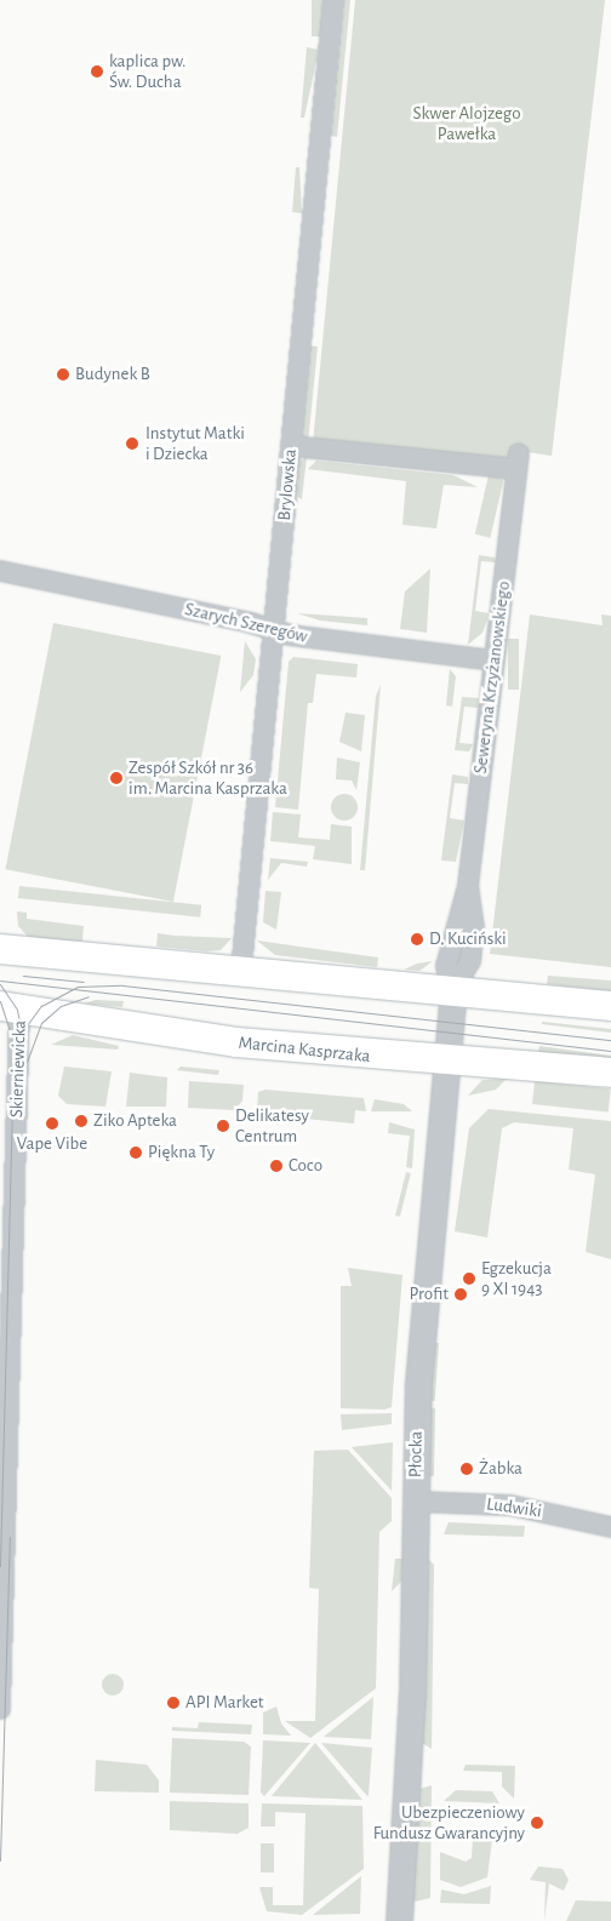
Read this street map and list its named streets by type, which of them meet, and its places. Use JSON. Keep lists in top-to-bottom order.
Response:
{
  "streets": {
    "main road": ["Marcina Kasprzaka"],
    "street": [
      "Brylowska",
      "Szarych Szeregów",
      "Seweryna Krzyżanowskiego",
      "Skierniewicka",
      "Płocka",
      "Ludwiki"
    ]
  },
  "crossings": [
    ["Brylowska", "Szarych Szeregów"],
    ["Brylowska", "Seweryna Krzyżanowskiego"],
    ["Szarych Szeregów", "Seweryna Krzyżanowskiego"],
    ["Seweryna Krzyżanowskiego", "Płocka"],
    ["Marcina Kasprzaka", "Skierniewicka"],
    ["Marcina Kasprzaka", "Płocka"],
    ["Płocka", "Ludwiki"]
  ],
  "parks": ["Skwer Alojzego Pawełka"],
  "places": [
    "kaplica pw. Św. Ducha",
    "Budynek B",
    "Instytut Matki i Dziecka",
    "Zespół Szkół nr 36 im. Marcina Kasprzaka",
    "D. Kuciński",
    "Ziko Apteka",
    "Vape Vibe",
    "Delikatesy Centrum",
    "Piękna Ty",
    "Coco",
    "Egzekucja 9 XI 1943",
    "Profit",
    "Żabka",
    "API Market",
    "Ubezpieczeniowy Fundusz Gwarancyjny"
  ]
}
